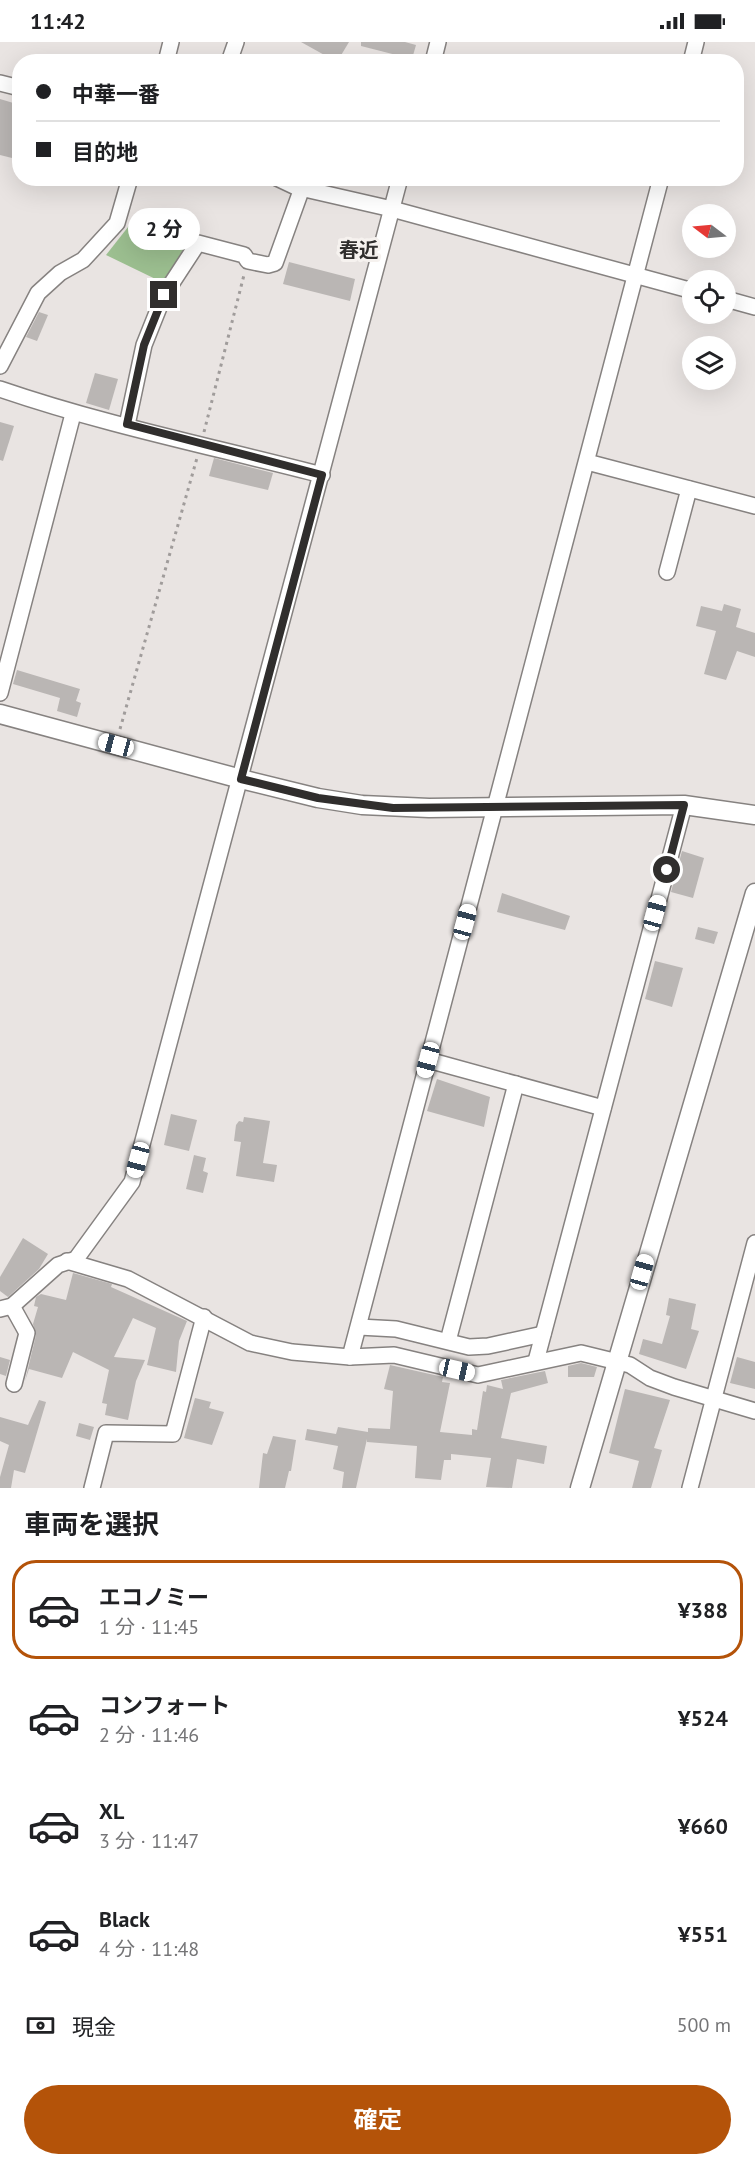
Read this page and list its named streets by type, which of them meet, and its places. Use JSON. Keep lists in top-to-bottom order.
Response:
{
  "districts": ["春近"],
  "north": "left",
  "page": {
    "status": "11:42",
    "banner": ["中華一番", "目的地"],
    "bubble": "2 分",
    "heading": "車両を選択",
    "list": [
      {
        "name": "エコノミー",
        "note": "1 分 · 11:45",
        "value": "¥388"
      },
      {
        "name": "コンフォート",
        "note": "2 分 · 11:46",
        "value": "¥524"
      },
      {
        "name": "XL",
        "note": "3 分 · 11:47",
        "value": "¥660"
      },
      {
        "name": "Black",
        "note": "4 分 · 11:48",
        "value": "¥551"
      }
    ],
    "pay": ["現金", "500 m"],
    "buttons": "確定"
  }
}
